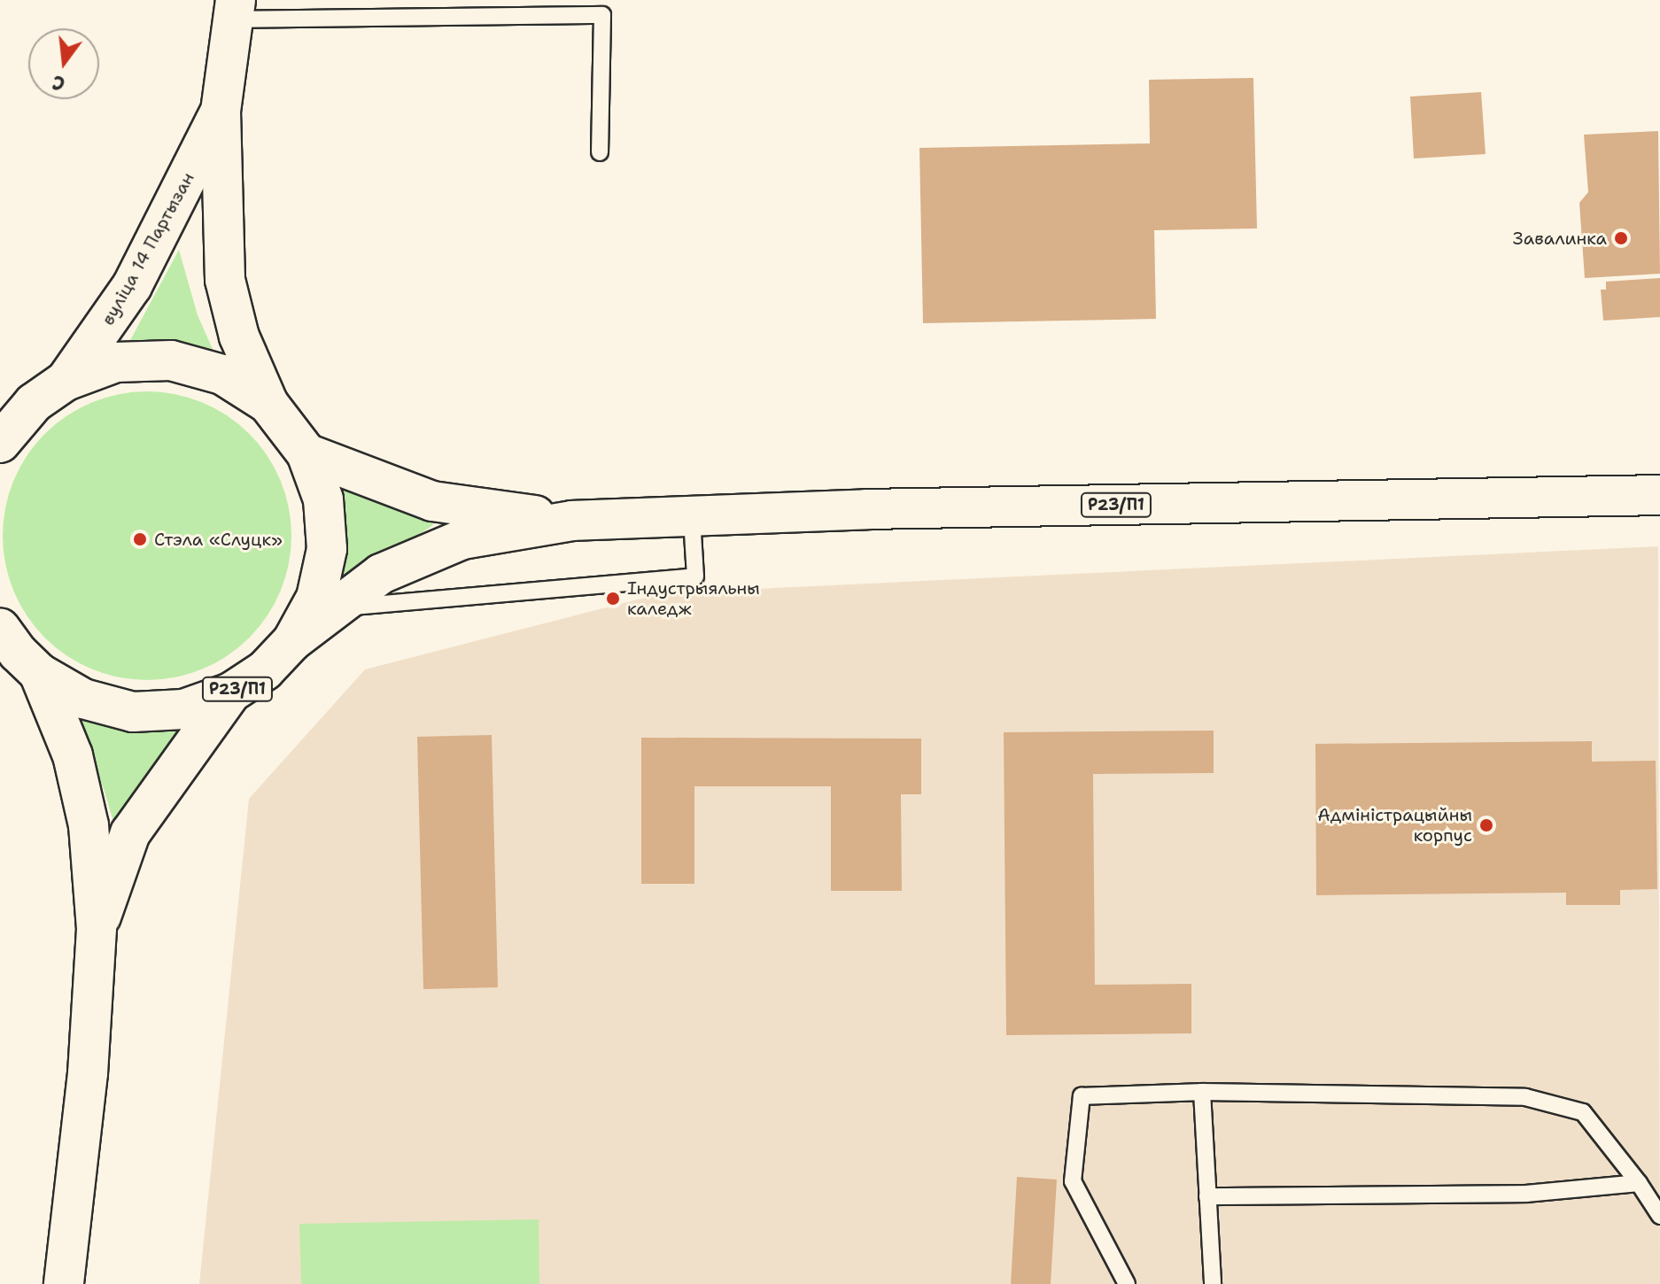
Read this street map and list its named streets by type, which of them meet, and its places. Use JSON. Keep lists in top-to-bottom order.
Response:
{
  "streets": {
    "main road": ["вуліца 14 Партызан", "Р23/П1"]
  },
  "crossings": [
    ["вуліца 14 Партызан", "Р23/П1"]
  ],
  "places": [
    "Завалинка",
    "Стэла «Слуцк»",
    "Індустрыяльны каледж",
    "Адміністрацыйны корпус"
  ],
  "north": "bottom"
}
